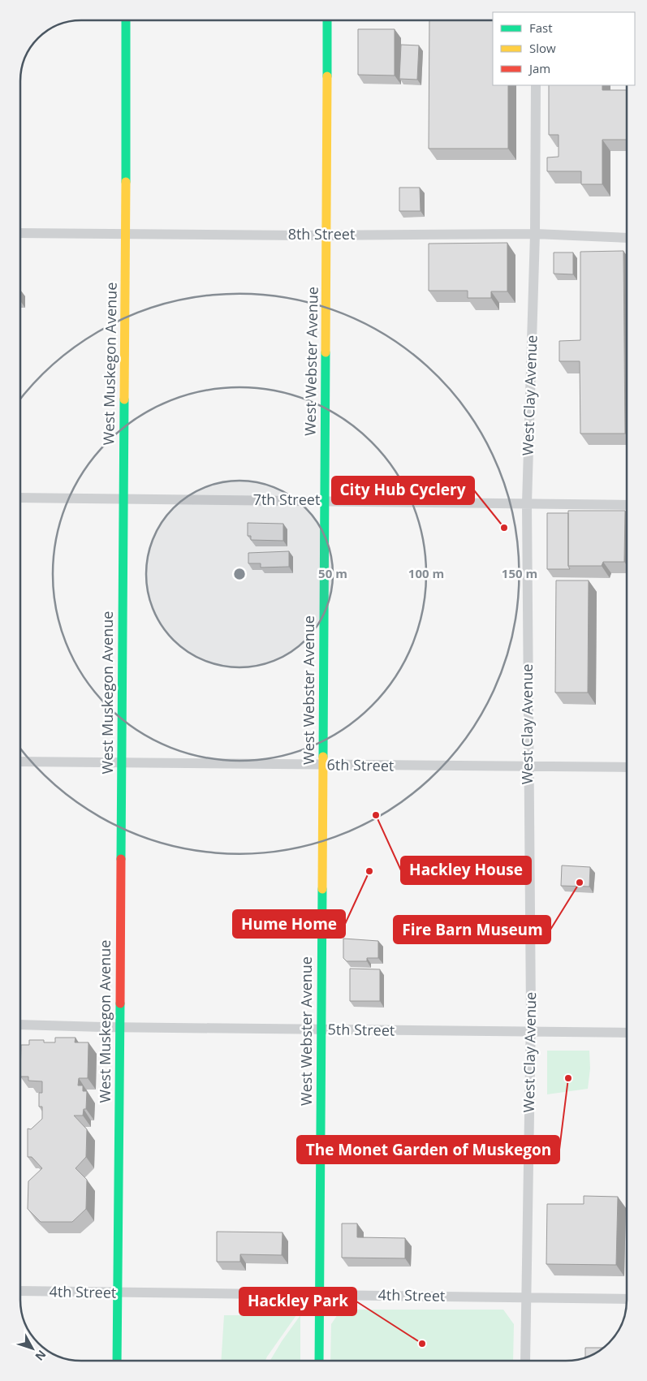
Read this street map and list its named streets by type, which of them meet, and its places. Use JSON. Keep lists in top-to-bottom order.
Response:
{
  "streets": {
    "main road": ["West Webster Avenue", "West Muskegon Avenue"],
    "street": [
      "8th Street",
      "West Clay Avenue",
      "7th Street",
      "6th Street",
      "5th Street",
      "4th Street"
    ]
  },
  "crossings": [
    ["8th Street", "West Webster Avenue"],
    ["8th Street", "West Muskegon Avenue"],
    ["8th Street", "West Clay Avenue"],
    ["West Webster Avenue", "7th Street"],
    ["West Webster Avenue", "6th Street"],
    ["West Webster Avenue", "5th Street"],
    ["West Webster Avenue", "4th Street"],
    ["West Muskegon Avenue", "7th Street"],
    ["West Muskegon Avenue", "6th Street"],
    ["West Muskegon Avenue", "5th Street"],
    ["West Muskegon Avenue", "4th Street"],
    ["West Clay Avenue", "7th Street"],
    ["West Clay Avenue", "6th Street"],
    ["West Clay Avenue", "5th Street"],
    ["West Clay Avenue", "4th Street"]
  ],
  "places": [
    "City Hub Cyclery",
    "Hackley House",
    "Hume Home",
    "Fire Barn Museum",
    "The Monet Garden of Muskegon",
    "Hackley Park"
  ],
  "legend": ["Fast", "Slow", "Jam"],
  "north": "bottom right",
  "rings": ["50 m", "100 m", "150 m"]
}
